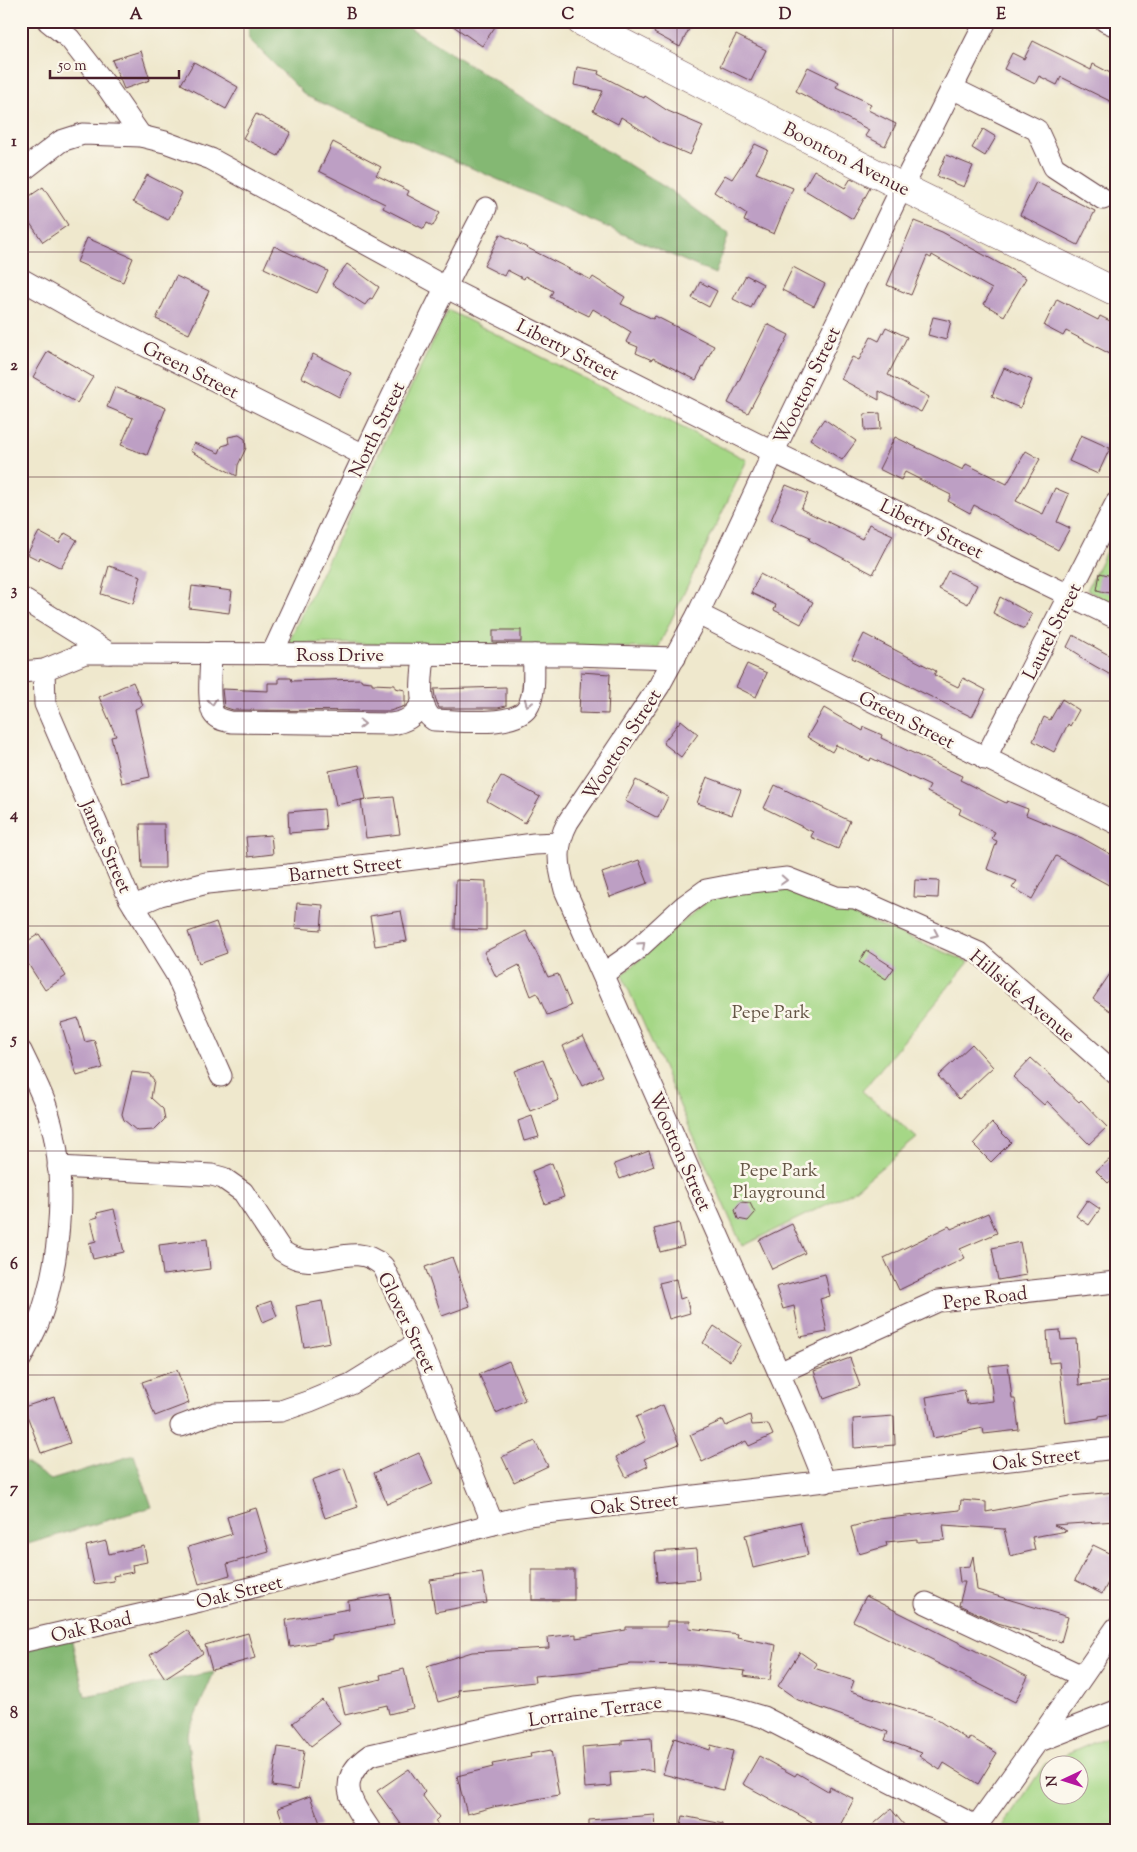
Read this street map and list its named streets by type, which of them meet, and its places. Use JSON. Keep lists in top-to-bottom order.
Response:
{
  "streets": {
    "main road": ["Boonton Avenue"],
    "street": [
      "Liberty Street",
      "Green Street",
      "Wootton Street",
      "North Street",
      "Laurel Street",
      "Ross Drive",
      "James Street",
      "Barnett Street",
      "Hillside Avenue",
      "Pepe Road",
      "Glover Street",
      "Oak Street",
      "Oak Road",
      "Lorraine Terrace"
    ]
  },
  "crossings": [
    ["Boonton Avenue", "Wootton Street"],
    ["Liberty Street", "Wootton Street"],
    ["Liberty Street", "North Street"],
    ["Liberty Street", "Laurel Street"],
    ["Green Street", "Wootton Street"],
    ["Green Street", "North Street"],
    ["Green Street", "Laurel Street"],
    ["Wootton Street", "Ross Drive"],
    ["Wootton Street", "Barnett Street"],
    ["Wootton Street", "Hillside Avenue"],
    ["Wootton Street", "Pepe Road"],
    ["Wootton Street", "Oak Street"],
    ["North Street", "Ross Drive"],
    ["James Street", "Barnett Street"],
    ["Glover Street", "Oak Street"],
    ["Oak Street", "Oak Road"]
  ],
  "one_way": ["Hillside Avenue"],
  "parks": ["Pepe Park", "Pepe Park Playground"],
  "scale_bar": "50 m",
  "north": "left",
  "grid": {
    "columns": [
      "A",
      "B",
      "C",
      "D",
      "E"
    ],
    "rows": [
      "1",
      "2",
      "3",
      "4",
      "5",
      "6",
      "7",
      "8"
    ]
  }
}
